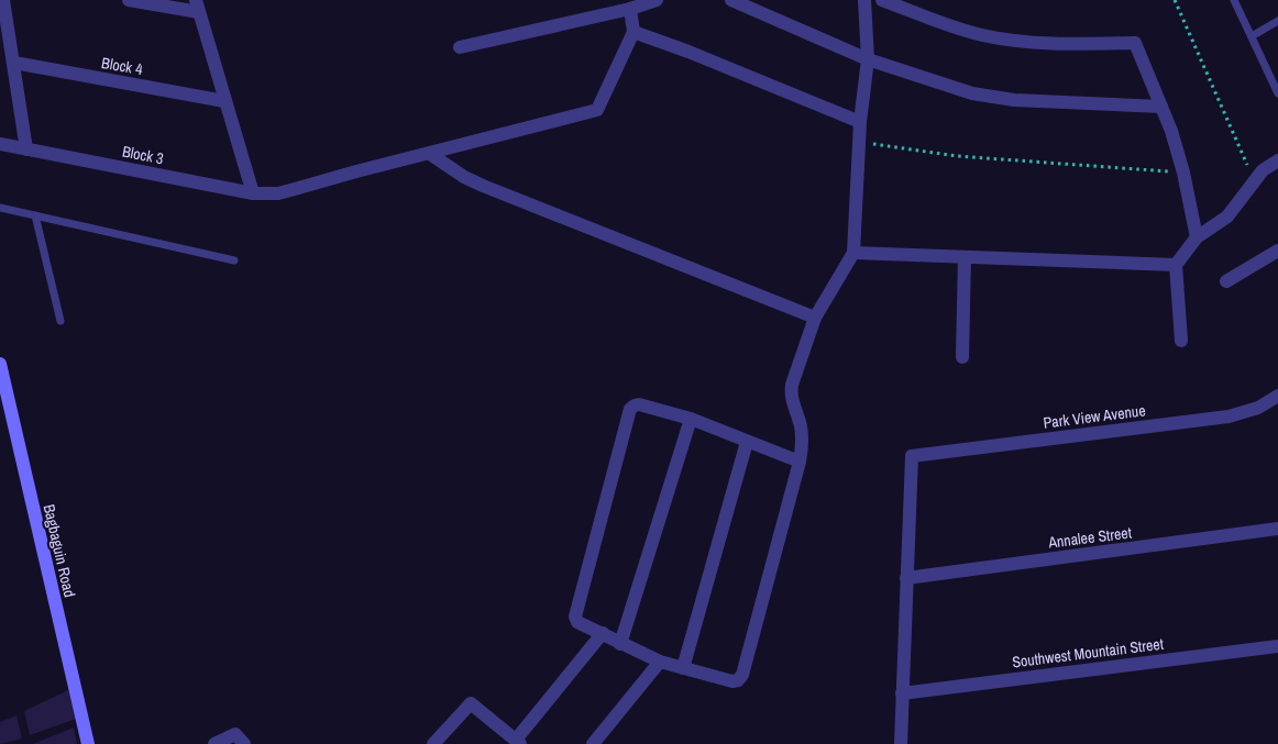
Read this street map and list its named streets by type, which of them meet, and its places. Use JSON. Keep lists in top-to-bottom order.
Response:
{
  "streets": {
    "street": [
      "Block 4",
      "Block 3",
      "Park View Avenue",
      "Annalee Street",
      "Bagbaguin Road",
      "Southwest Mountain Street"
    ]
  },
  "crossings": [
    ["Park View Avenue", "Annalee Street"]
  ]
}
